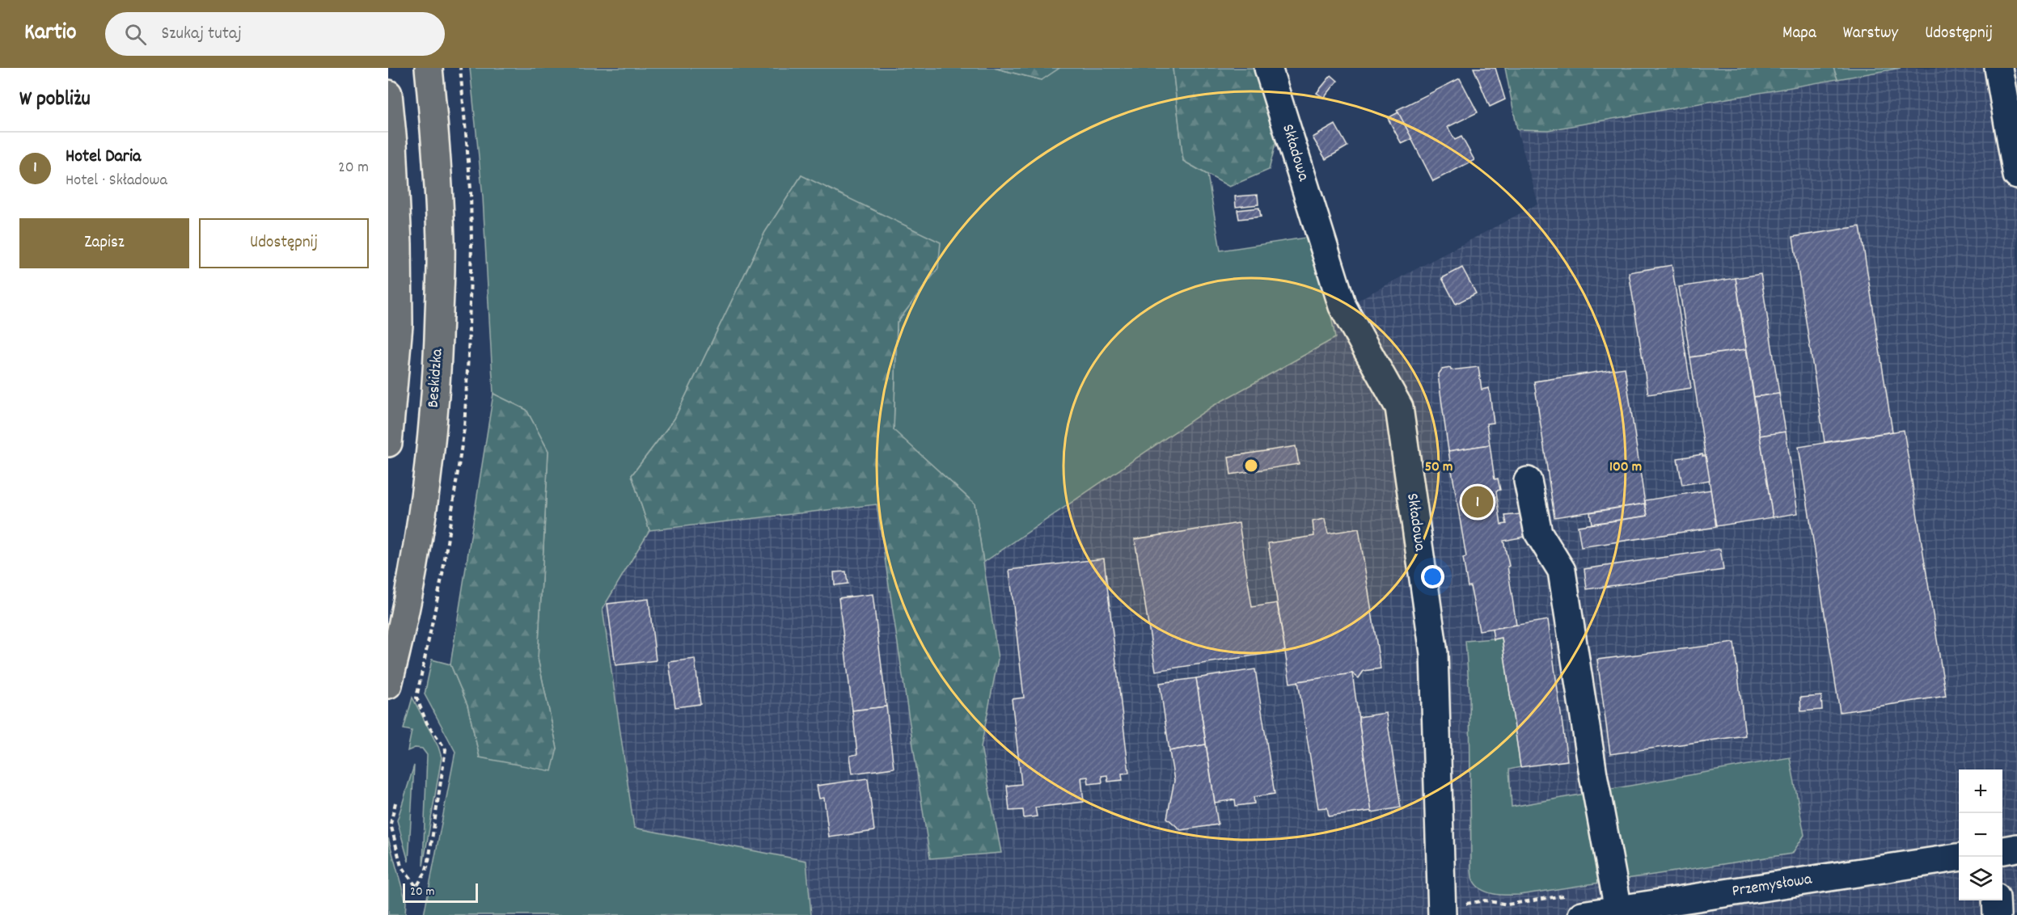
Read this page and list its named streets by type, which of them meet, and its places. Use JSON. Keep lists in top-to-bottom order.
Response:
{
  "streets": {
    "main road": ["Beskidzka"],
    "street": ["Składowa", "Przemysłowa"]
  },
  "scale_bar": "20 m",
  "page": {
    "header": "Kartio",
    "search": "Szukaj tutaj",
    "nav": ["Mapa", "Warstwy", "Udostępnij"],
    "heading": "W pobliżu",
    "list": [
      {
        "mark": "1",
        "name": "Hotel Daria",
        "note": "Hotel · Składowa",
        "value": "20 m"
      }
    ],
    "buttons": ["Zapisz", "Udostępnij"],
    "pins": "1",
    "map_buttons": ["+", "−"],
    "scale": "20 m"
  },
  "rings": ["50 m", "100 m"]
}
